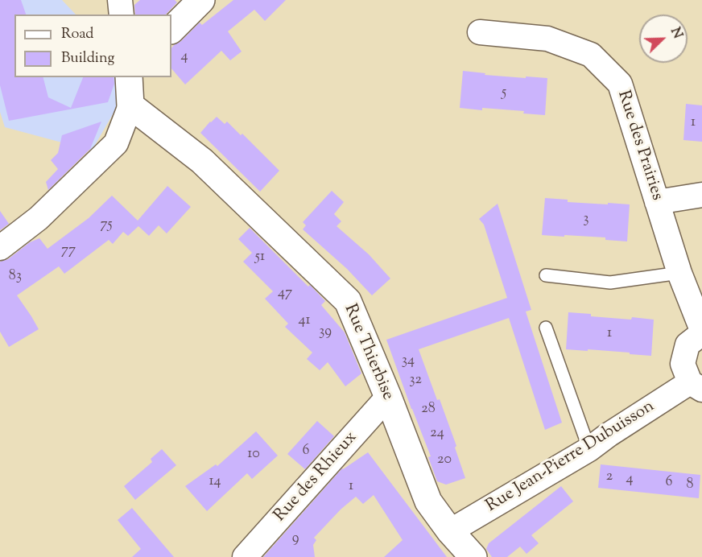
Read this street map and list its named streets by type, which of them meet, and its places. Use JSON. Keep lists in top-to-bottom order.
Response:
{
  "streets": {
    "street": [
      "Rue des Prairies",
      "Rue Thierbise",
      "Rue Jean-Pierre Dubuisson",
      "Rue des Rhieux"
    ]
  },
  "crossings": [
    ["Rue des Prairies", "Rue Jean-Pierre Dubuisson"],
    ["Rue Thierbise", "Rue Jean-Pierre Dubuisson"],
    ["Rue Thierbise", "Rue des Rhieux"]
  ],
  "house_numbers": [
    "4",
    "5",
    "1",
    "3",
    "75",
    "77",
    "51",
    "83",
    "47",
    "41",
    "39",
    "1",
    "34",
    "32",
    "28",
    "24",
    "6",
    "10",
    "20",
    "2",
    "4",
    "14",
    "6",
    "8",
    "1",
    "9"
  ],
  "legend": ["Road", "Building"],
  "north": "top right"
}
